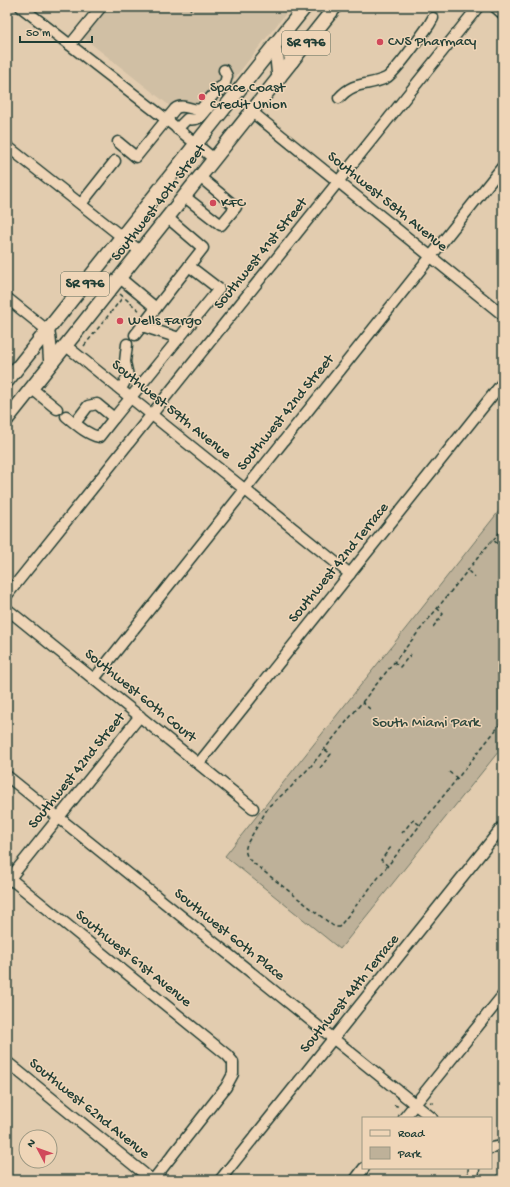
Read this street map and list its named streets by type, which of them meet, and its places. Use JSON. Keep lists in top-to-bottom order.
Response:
{
  "streets": {
    "main road": ["SR 976", "Southwest 40th Street"],
    "street": [
      "Southwest 58th Avenue",
      "Southwest 41st Street",
      "Southwest 59th Avenue",
      "Southwest 42nd Street",
      "Southwest 42nd Terrace",
      "Southwest 60th Court",
      "Southwest 60th Place",
      "Southwest 61st Avenue",
      "Southwest 44th Terrace",
      "Southwest 62nd Avenue"
    ]
  },
  "crossings": [
    ["Southwest 58th Avenue", "Southwest 40th Street"],
    ["Southwest 58th Avenue", "Southwest 41st Street"],
    ["Southwest 58th Avenue", "Southwest 42nd Street"],
    ["Southwest 40th Street", "Southwest 59th Avenue"],
    ["Southwest 41st Street", "Southwest 59th Avenue"],
    ["Southwest 59th Avenue", "Southwest 42nd Street"],
    ["Southwest 59th Avenue", "Southwest 42nd Terrace"],
    ["Southwest 42nd Street", "Southwest 60th Court"],
    ["Southwest 42nd Street", "Southwest 60th Place"],
    ["Southwest 42nd Street", "Southwest 61st Avenue"],
    ["Southwest 42nd Terrace", "Southwest 60th Court"],
    ["Southwest 60th Place", "Southwest 44th Terrace"],
    ["Southwest 61st Avenue", "Southwest 62nd Avenue"]
  ],
  "parks": ["South Miami Park"],
  "places": [
    "CVS Pharmacy",
    "Space Coast Credit Union",
    "KFC",
    "Wells Fargo"
  ],
  "legend": ["Road", "Park"],
  "scale_bar": "50 m",
  "north": "top left"
}
